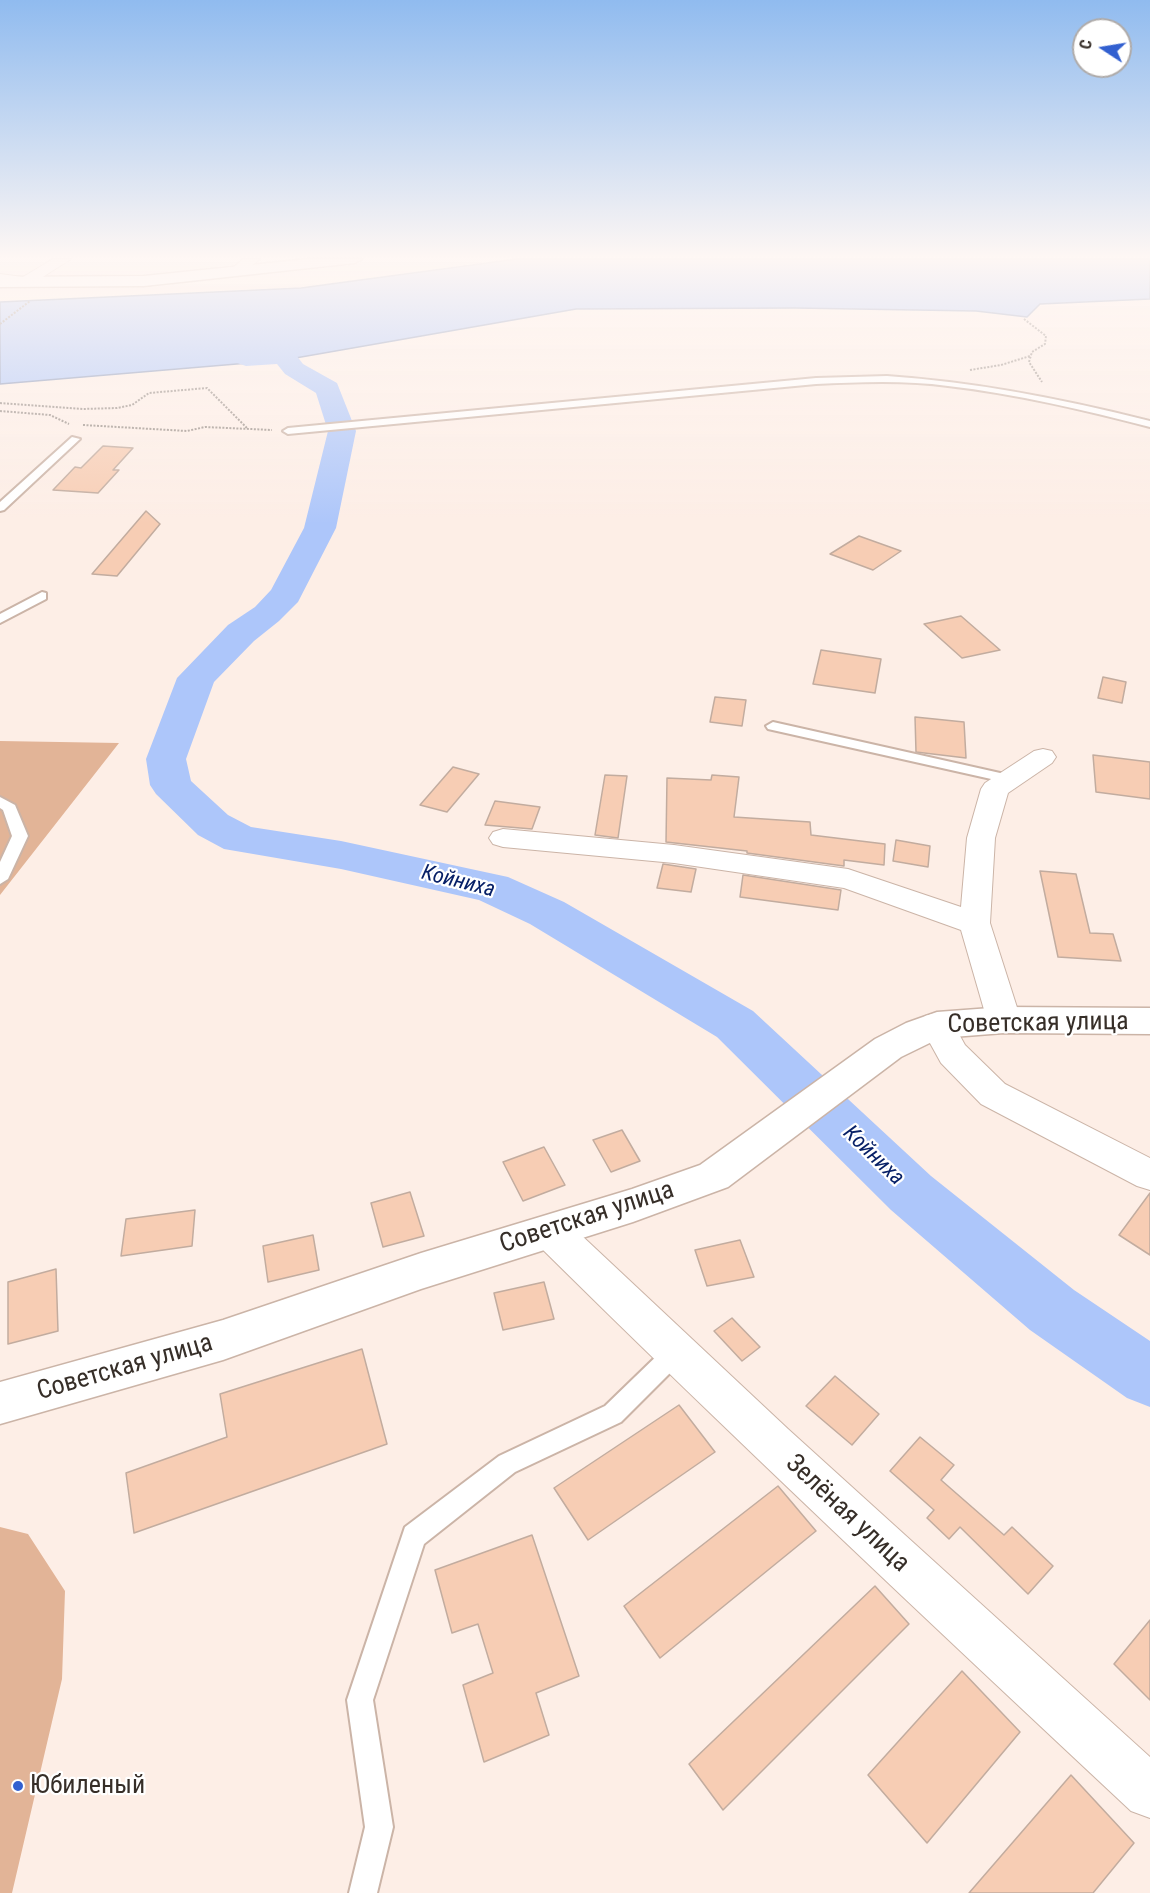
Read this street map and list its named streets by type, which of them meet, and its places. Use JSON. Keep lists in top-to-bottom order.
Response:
{
  "streets": {
    "main road": ["Советская улица"],
    "street": ["Зелёная улица"]
  },
  "crossings": [
    ["Советская улица", "Зелёная улица"]
  ],
  "water": ["Койниха"],
  "places": ["Юбиленый"],
  "north": "left"
}
